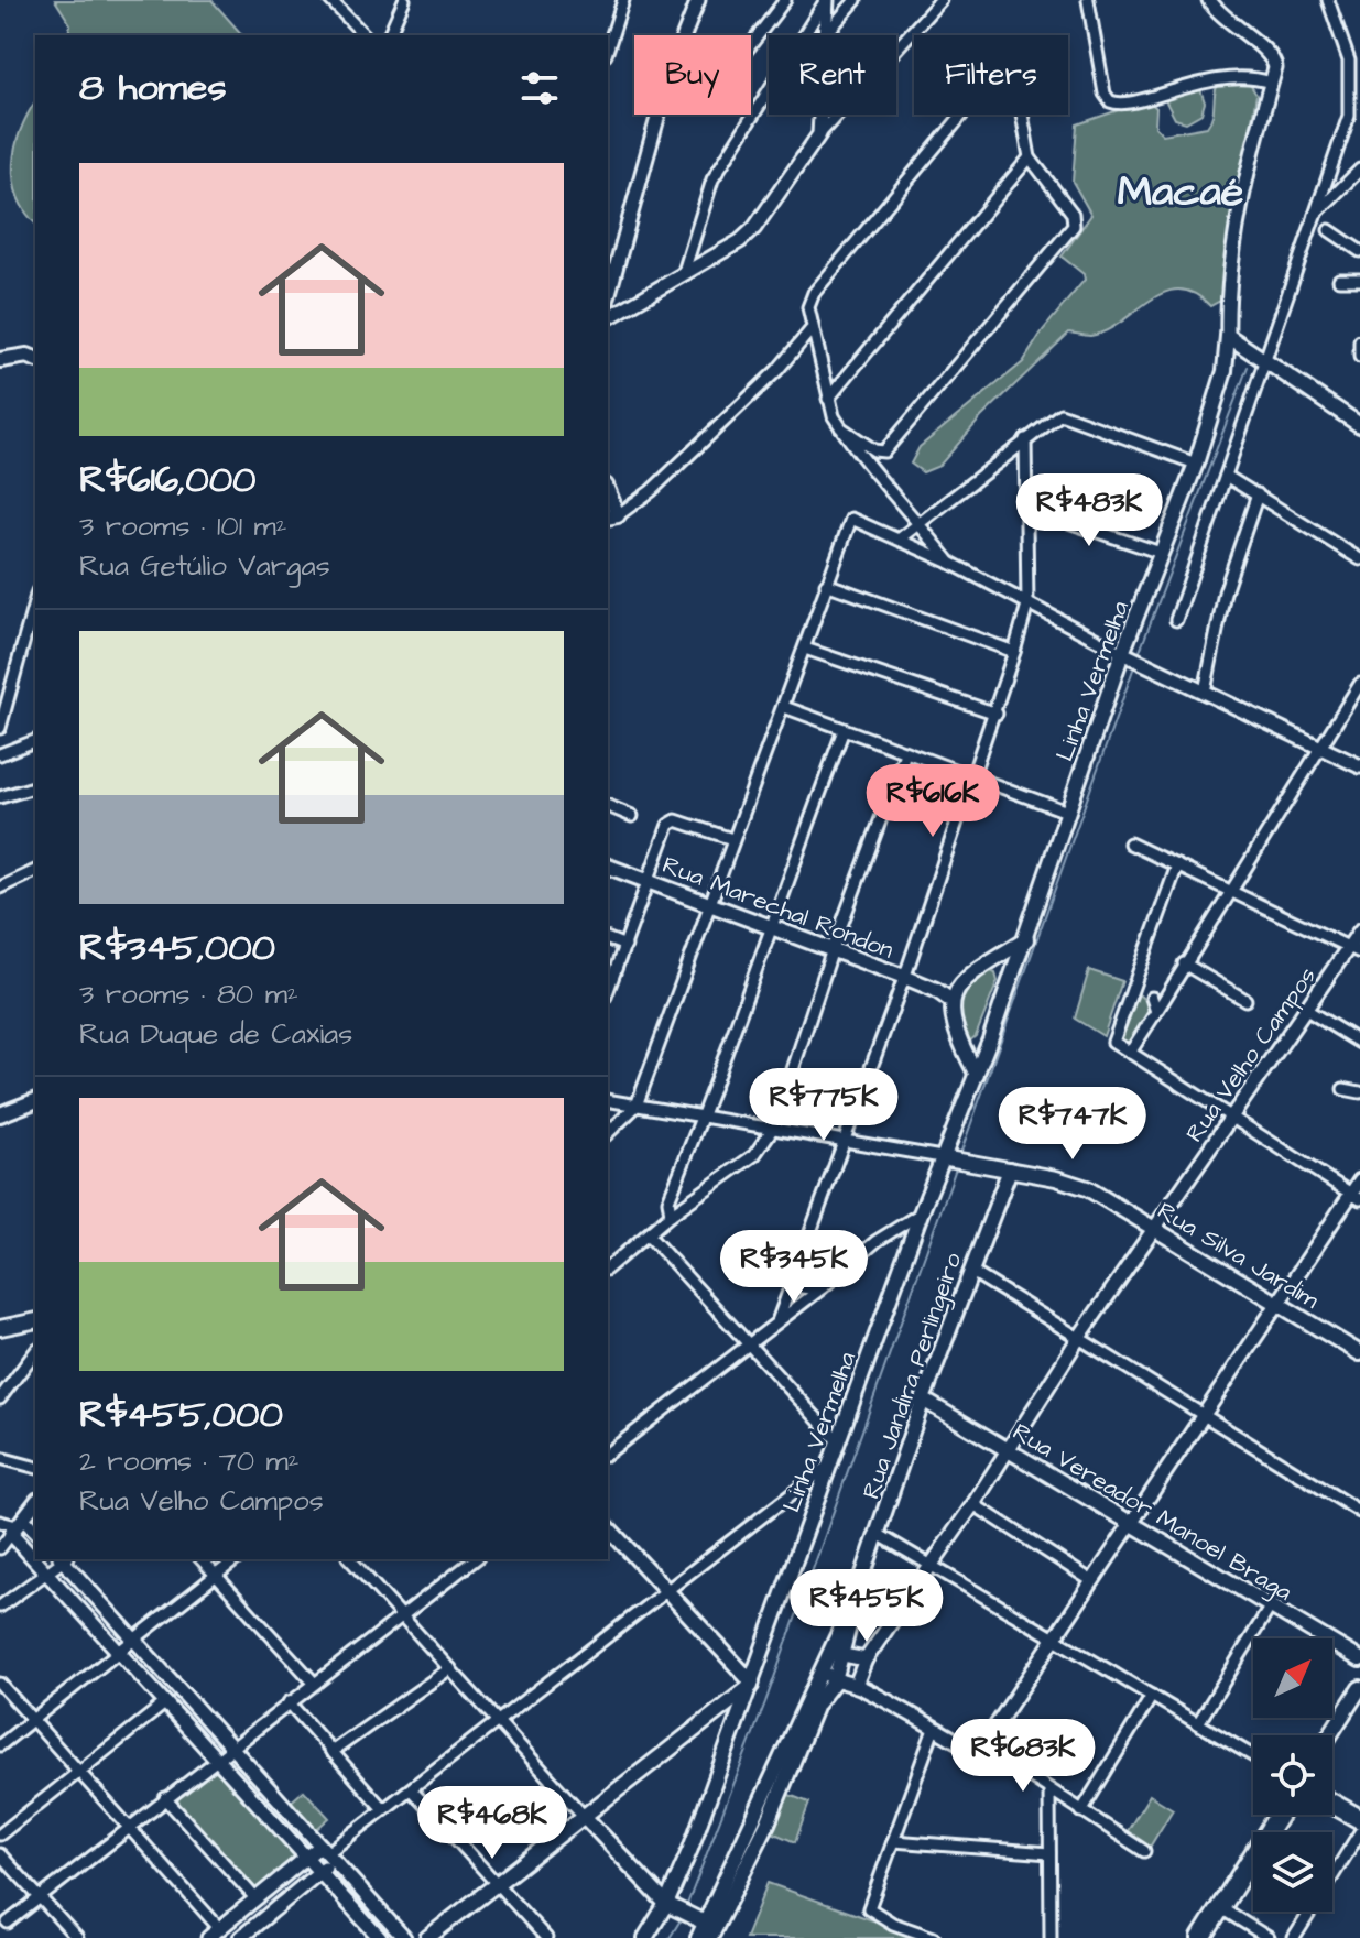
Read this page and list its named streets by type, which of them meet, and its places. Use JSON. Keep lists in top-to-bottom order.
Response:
{
  "streets": {
    "main road": [
      "Linha Vermelha",
      "Rua Marechal Rondon",
      "Rua Silva Jardim",
      "Rua Jandira Perlingeiro",
      "Rua Vereador Manoel Braga"
    ],
    "street": ["Rua Velho Campos"]
  },
  "crossings": [
    ["Linha Vermelha", "Rua Silva Jardim"],
    ["Rua Velho Campos", "Rua Silva Jardim"],
    ["Rua Velho Campos", "Rua Vereador Manoel Braga"],
    ["Rua Silva Jardim", "Rua Jandira Perlingeiro"],
    ["Rua Jandira Perlingeiro", "Rua Vereador Manoel Braga"]
  ],
  "districts": ["Macaé"],
  "north": "top right",
  "page": {
    "chip": ["Buy", "Rent", "Filters"],
    "heading": "8 homes",
    "list": [
      {
        "name": "R$616,000",
        "note": "3 rooms · 101 m² · Rua Getúlio Vargas"
      },
      {
        "name": "R$345,000",
        "note": "3 rooms · 80 m² · Rua Duque de Caxias"
      },
      {
        "name": "R$455,000",
        "note": "2 rooms · 70 m² · Rua Velho Campos"
      }
    ],
    "price": [
      "R$483K",
      "R$616K",
      "R$775K",
      "R$747K",
      "R$345K",
      "R$455K",
      "R$683K",
      "R$468K"
    ]
  }
}
